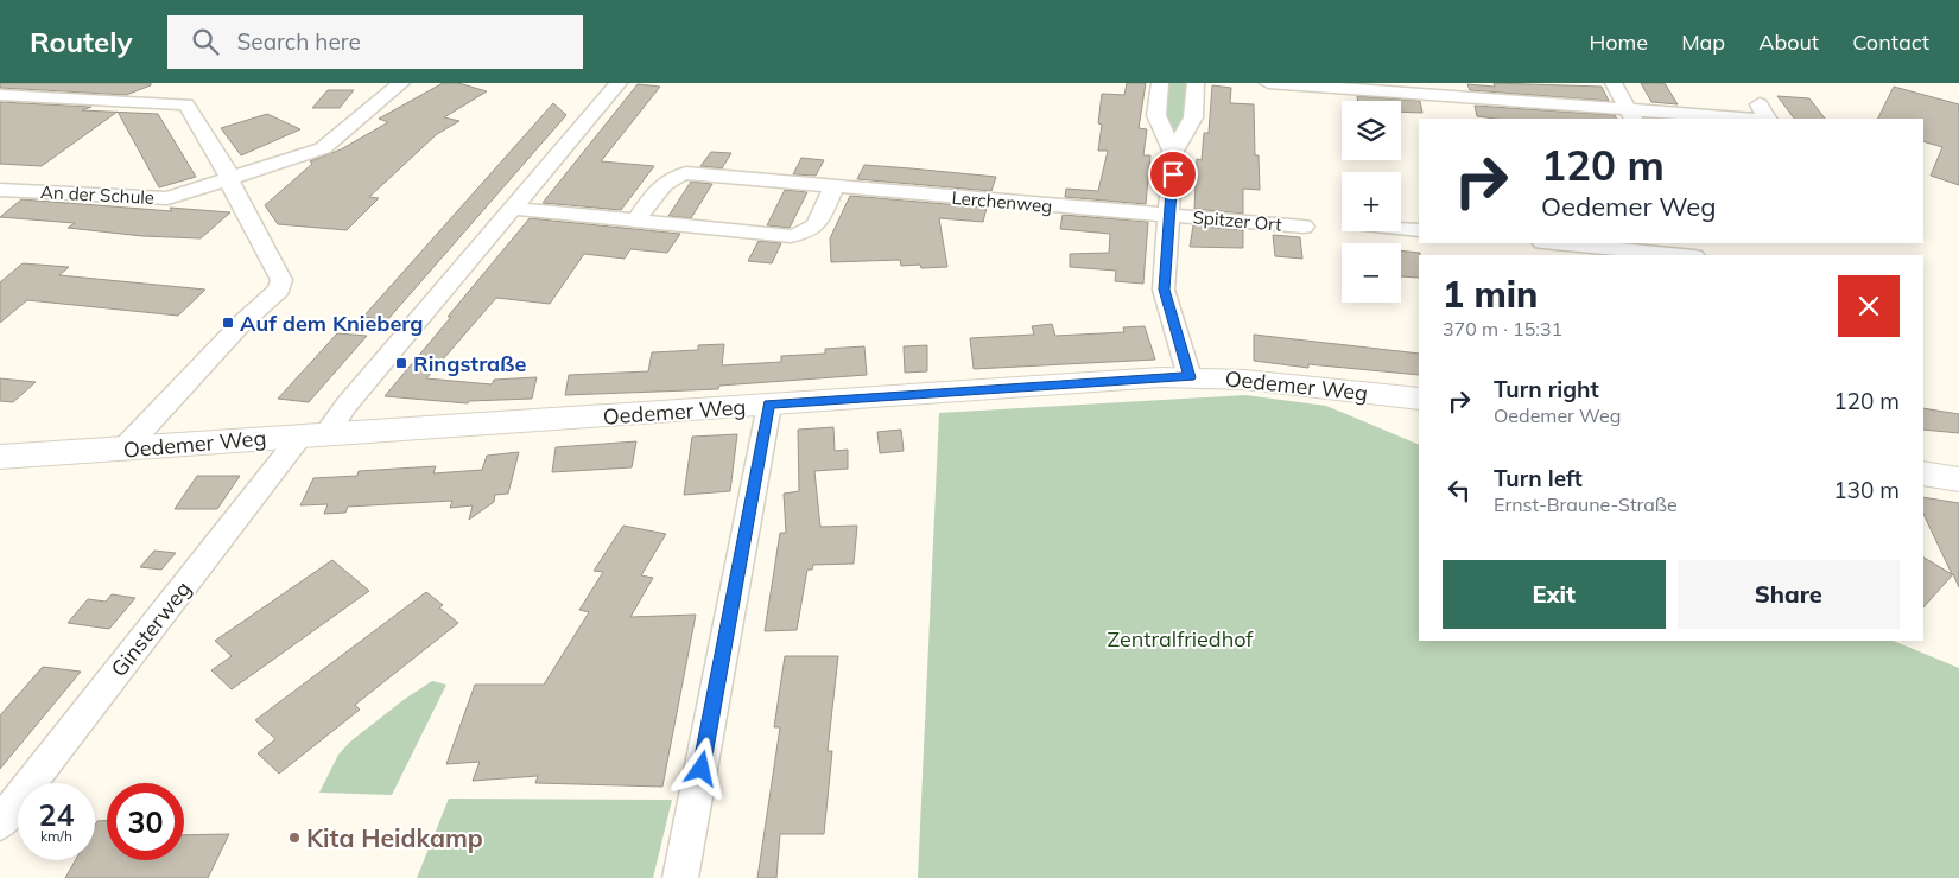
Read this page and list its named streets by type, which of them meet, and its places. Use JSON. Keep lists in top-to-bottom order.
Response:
{
  "streets": {
    "street": [
      "An der Schule",
      "Lerchenweg",
      "Spitzer Ort",
      "Oedemer Weg",
      "Ginsterweg"
    ]
  },
  "crossings": [
    ["Lerchenweg", "Spitzer Ort"],
    ["Oedemer Weg", "Ginsterweg"]
  ],
  "parks": ["Zentralfriedhof"],
  "places": {
    "transit": ["Auf dem Knieberg", "Ringstraße"],
    "other": ["Kita Heidkamp"]
  },
  "page": {
    "header": "Routely",
    "search": "Search here",
    "nav": [
      "Home",
      "Map",
      "About",
      "Contact"
    ],
    "map_buttons": ["+", "−"],
    "turn": ["120 m", "Oedemer Weg"],
    "heading": ["1 min", "370 m · 15:31"],
    "list": [
      {
        "name": "Turn right",
        "note": "Oedemer Weg",
        "value": "120 m"
      },
      {
        "name": "Turn left",
        "note": "Ernst-Braune-Straße",
        "value": "130 m"
      }
    ],
    "buttons": ["Exit", "Share"],
    "speed": "24 km/h",
    "limit": "30"
  }
}
